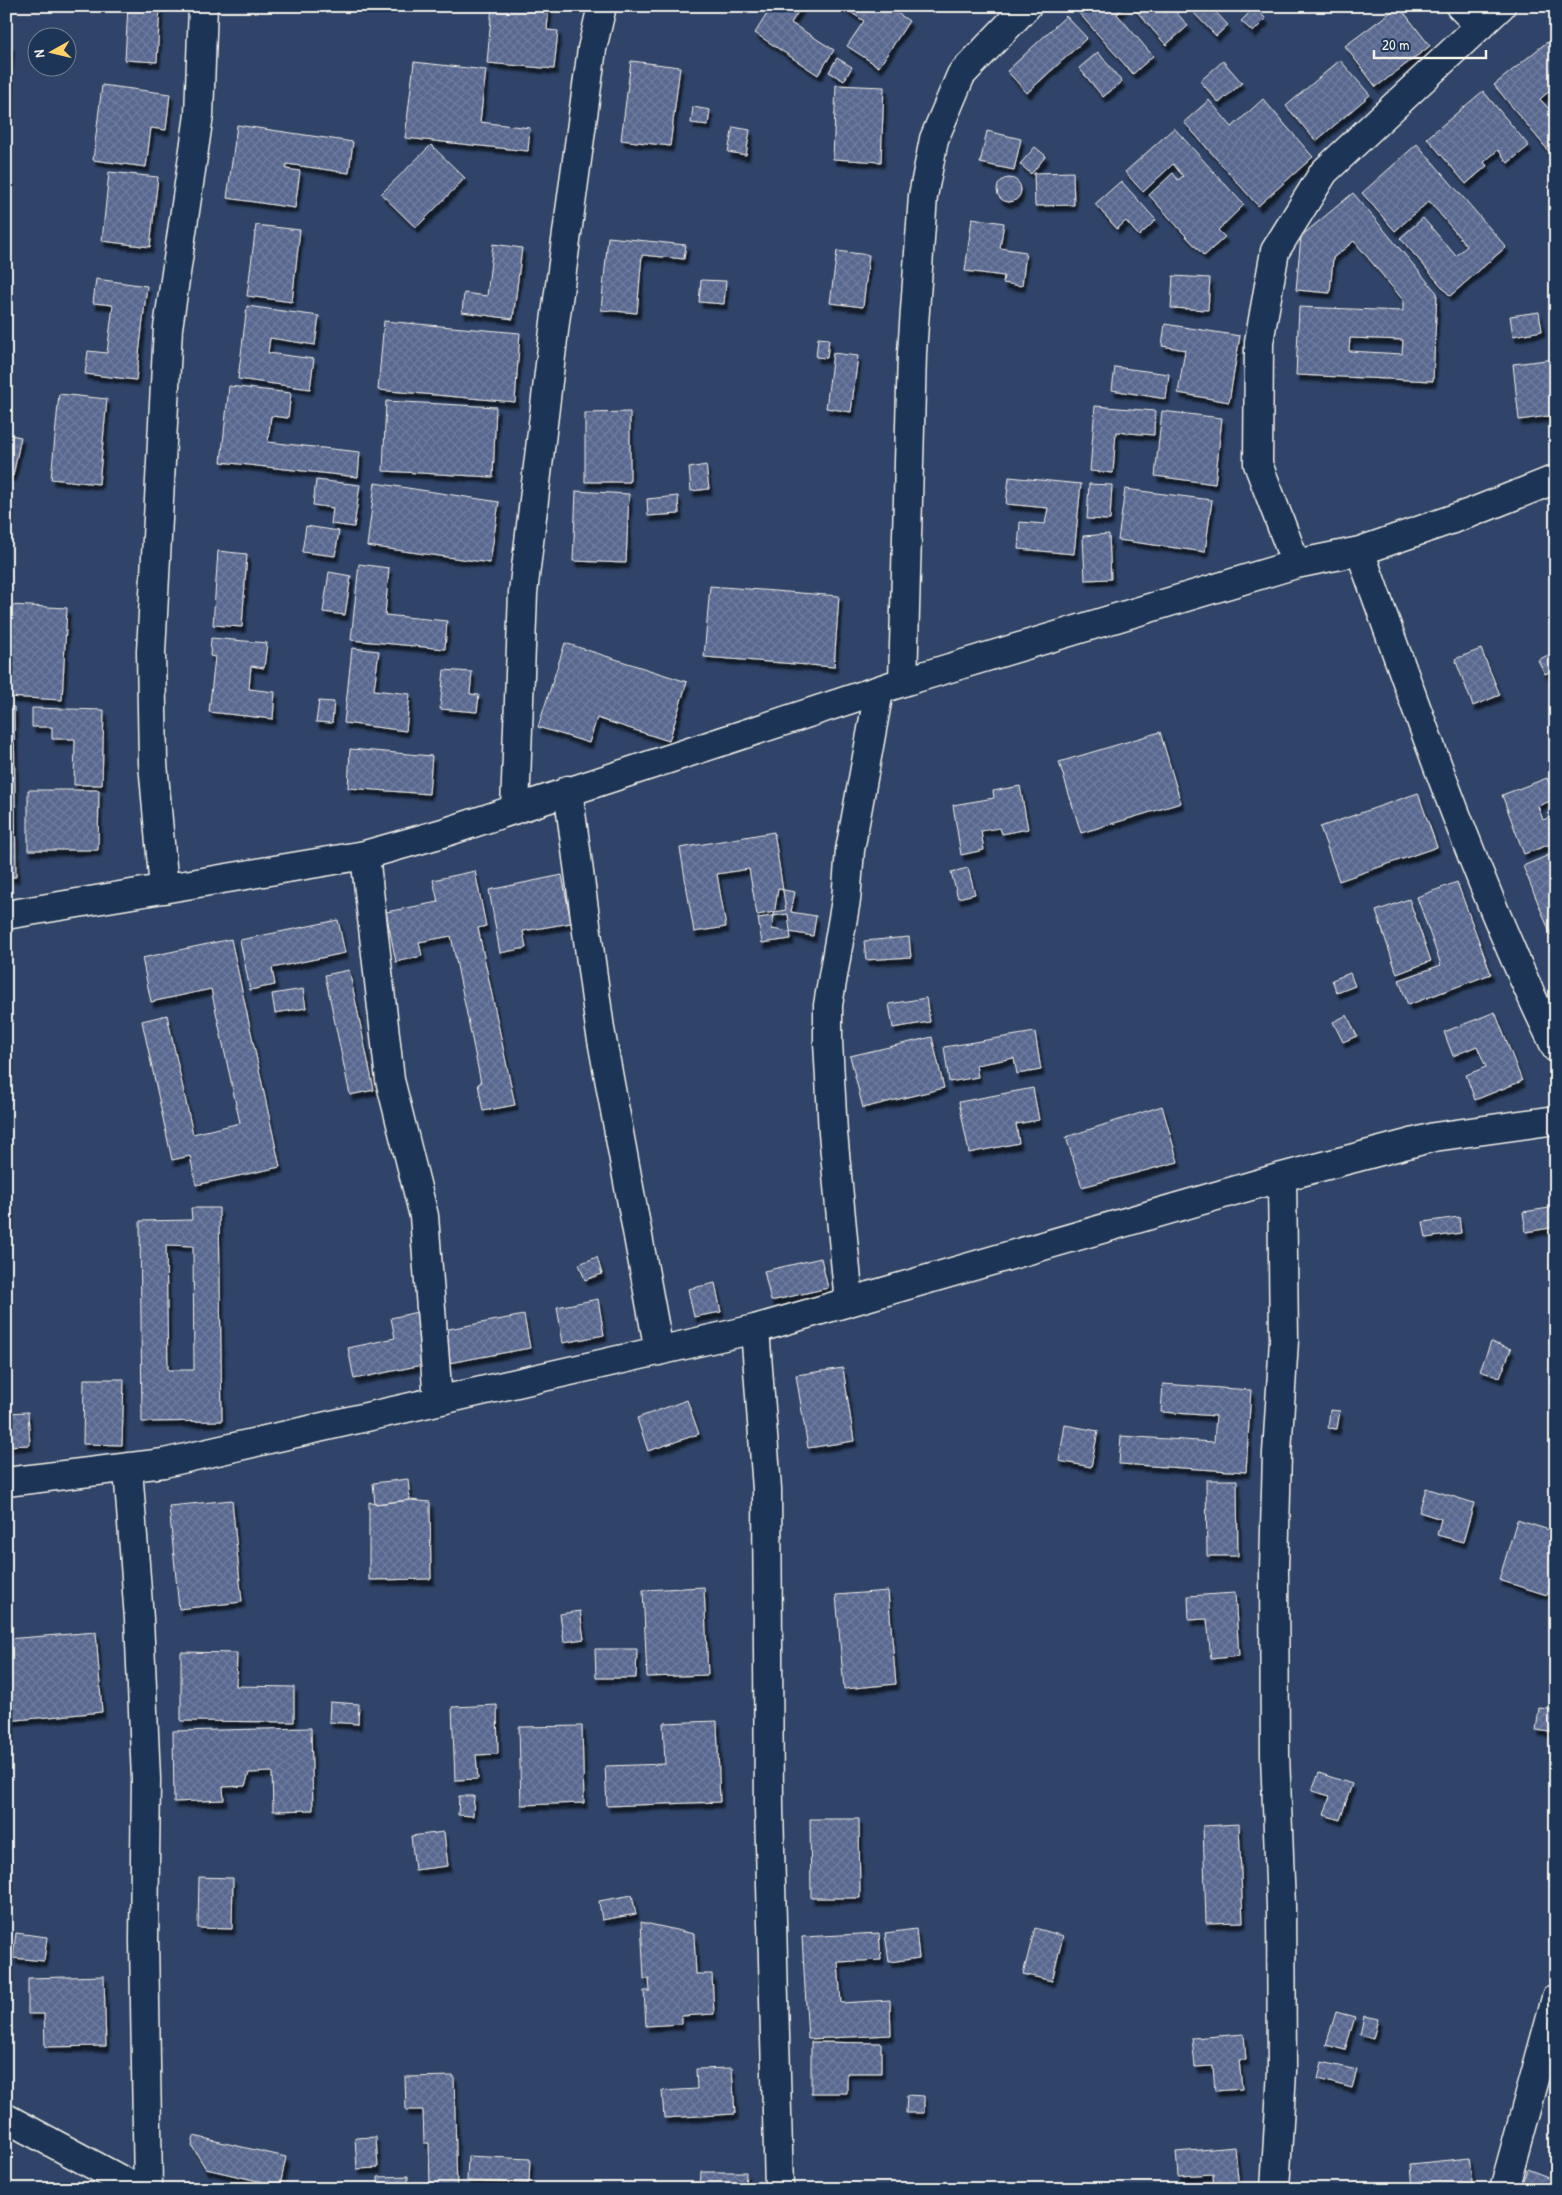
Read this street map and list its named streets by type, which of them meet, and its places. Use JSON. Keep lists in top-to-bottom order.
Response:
{
  "scale_bar": "20 m",
  "north": "left"
}
